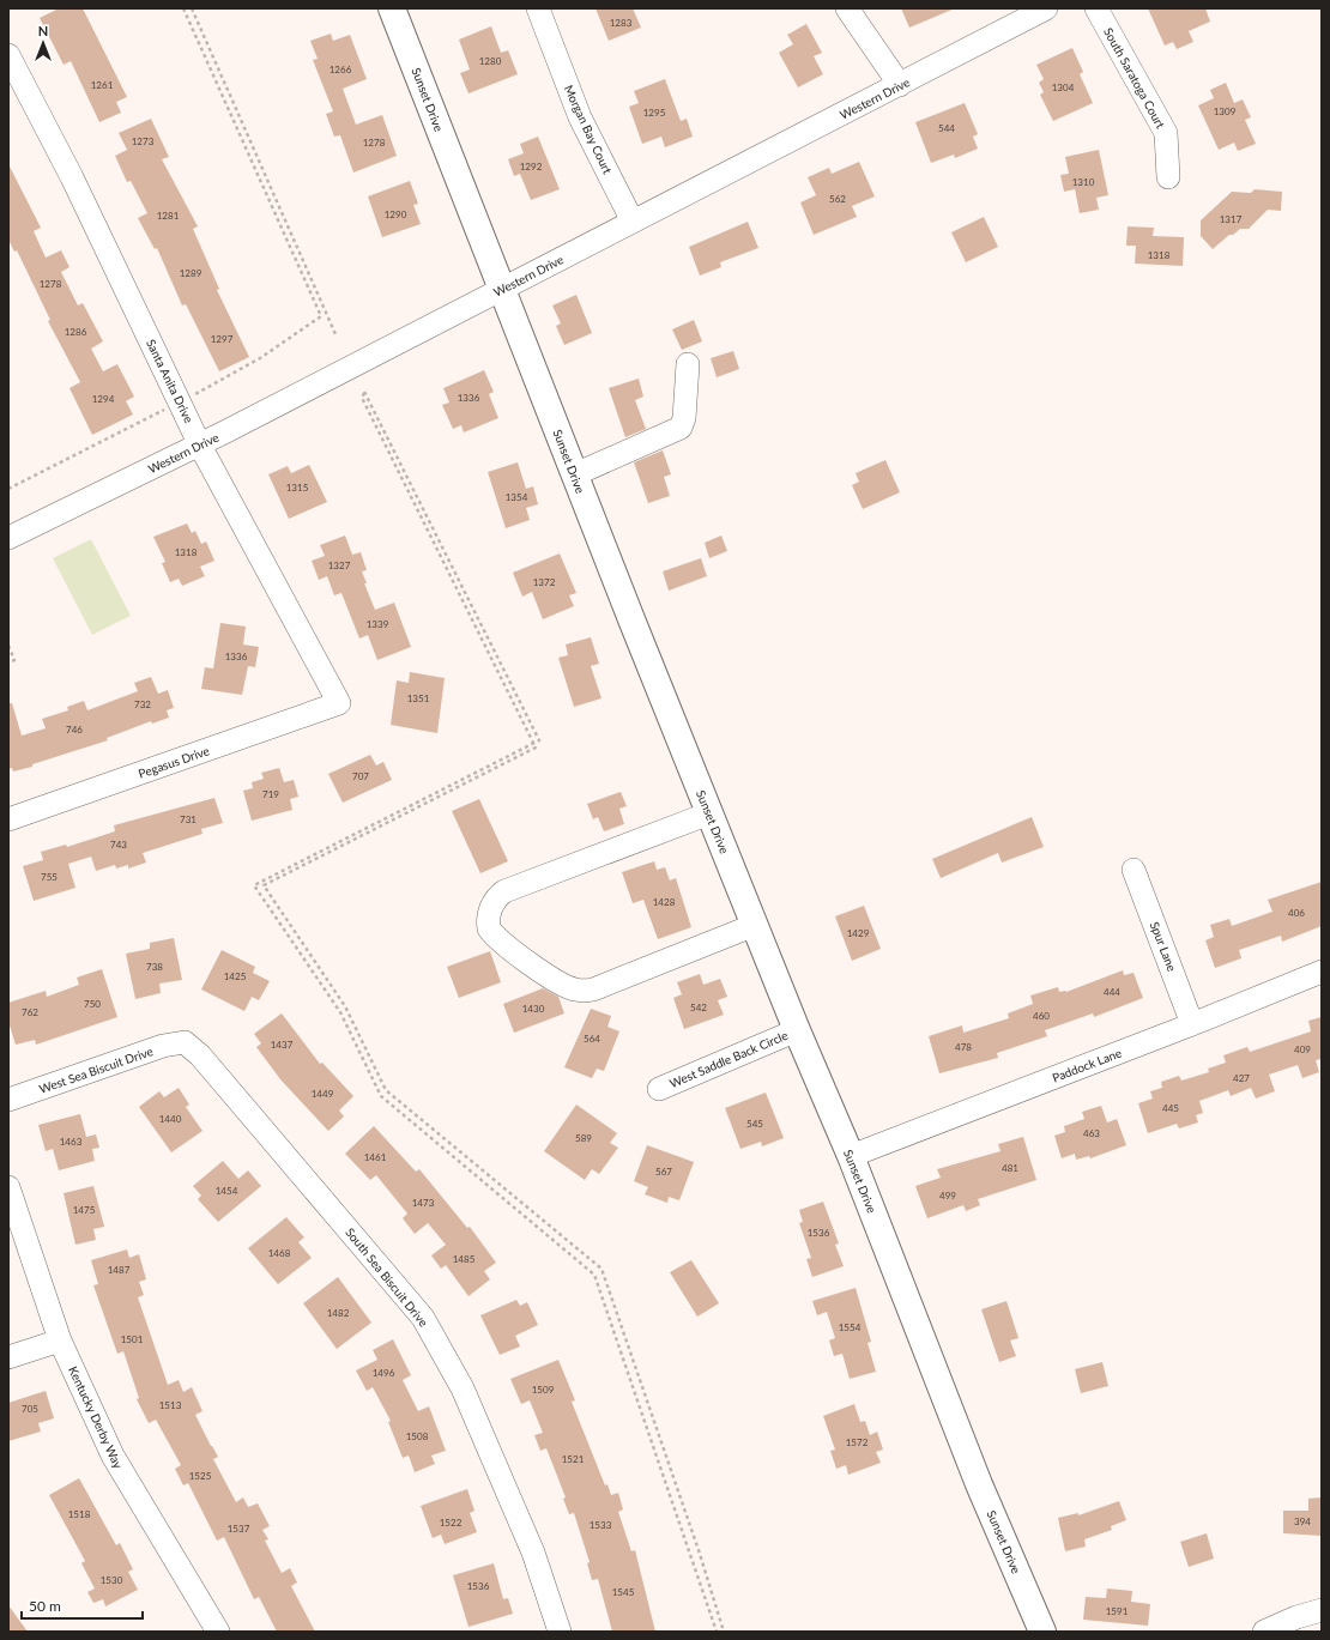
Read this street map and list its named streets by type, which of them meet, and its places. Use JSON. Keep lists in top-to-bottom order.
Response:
{
  "streets": {
    "main road": ["Sunset Drive"],
    "street": [
      "South Saratoga Court",
      "Western Drive",
      "Morgan Bay Court",
      "Santa Anita Drive",
      "Pegasus Drive",
      "Spur Lane",
      "West Saddle Back Circle",
      "Paddock Lane",
      "West Sea Biscuit Drive",
      "South Sea Biscuit Drive",
      "Kentucky Derby Way"
    ]
  },
  "crossings": [
    ["Western Drive", "Sunset Drive"],
    ["Western Drive", "Morgan Bay Court"],
    ["Western Drive", "Santa Anita Drive"],
    ["Sunset Drive", "West Saddle Back Circle"],
    ["Sunset Drive", "Paddock Lane"],
    ["Santa Anita Drive", "Pegasus Drive"],
    ["Spur Lane", "Paddock Lane"],
    ["West Sea Biscuit Drive", "South Sea Biscuit Drive"]
  ],
  "house_numbers": [
    "1283",
    "1280",
    "1266",
    "1261",
    "1304",
    "1309",
    "1295",
    "544",
    "1273",
    "1278",
    "1292",
    "1310",
    "562",
    "1290",
    "1281",
    "1317",
    "1318",
    "1289",
    "1278",
    "1286",
    "1297",
    "1336",
    "1294",
    "1315",
    "1354",
    "1318",
    "1327",
    "1372",
    "1339",
    "1336",
    "1351",
    "732",
    "746",
    "707",
    "719",
    "731",
    "743",
    "755",
    "1428",
    "406",
    "1429",
    "738",
    "1425",
    "444",
    "750",
    "542",
    "1430",
    "762",
    "460",
    "564",
    "1437",
    "478",
    "409",
    "427",
    "1449",
    "445",
    "1440",
    "545",
    "463",
    "589",
    "1463",
    "1461",
    "481",
    "567",
    "1454",
    "499",
    "1473",
    "1475",
    "1536",
    "1468",
    "1485",
    "1487",
    "1482",
    "1554",
    "1501",
    "1496",
    "1509",
    "1513",
    "705",
    "1508",
    "1572",
    "1521",
    "1525",
    "1518",
    "394",
    "1522",
    "1533",
    "1537",
    "1530",
    "1536",
    "1545",
    "1591"
  ],
  "scale_bar": "50 m",
  "north": "top"
}
